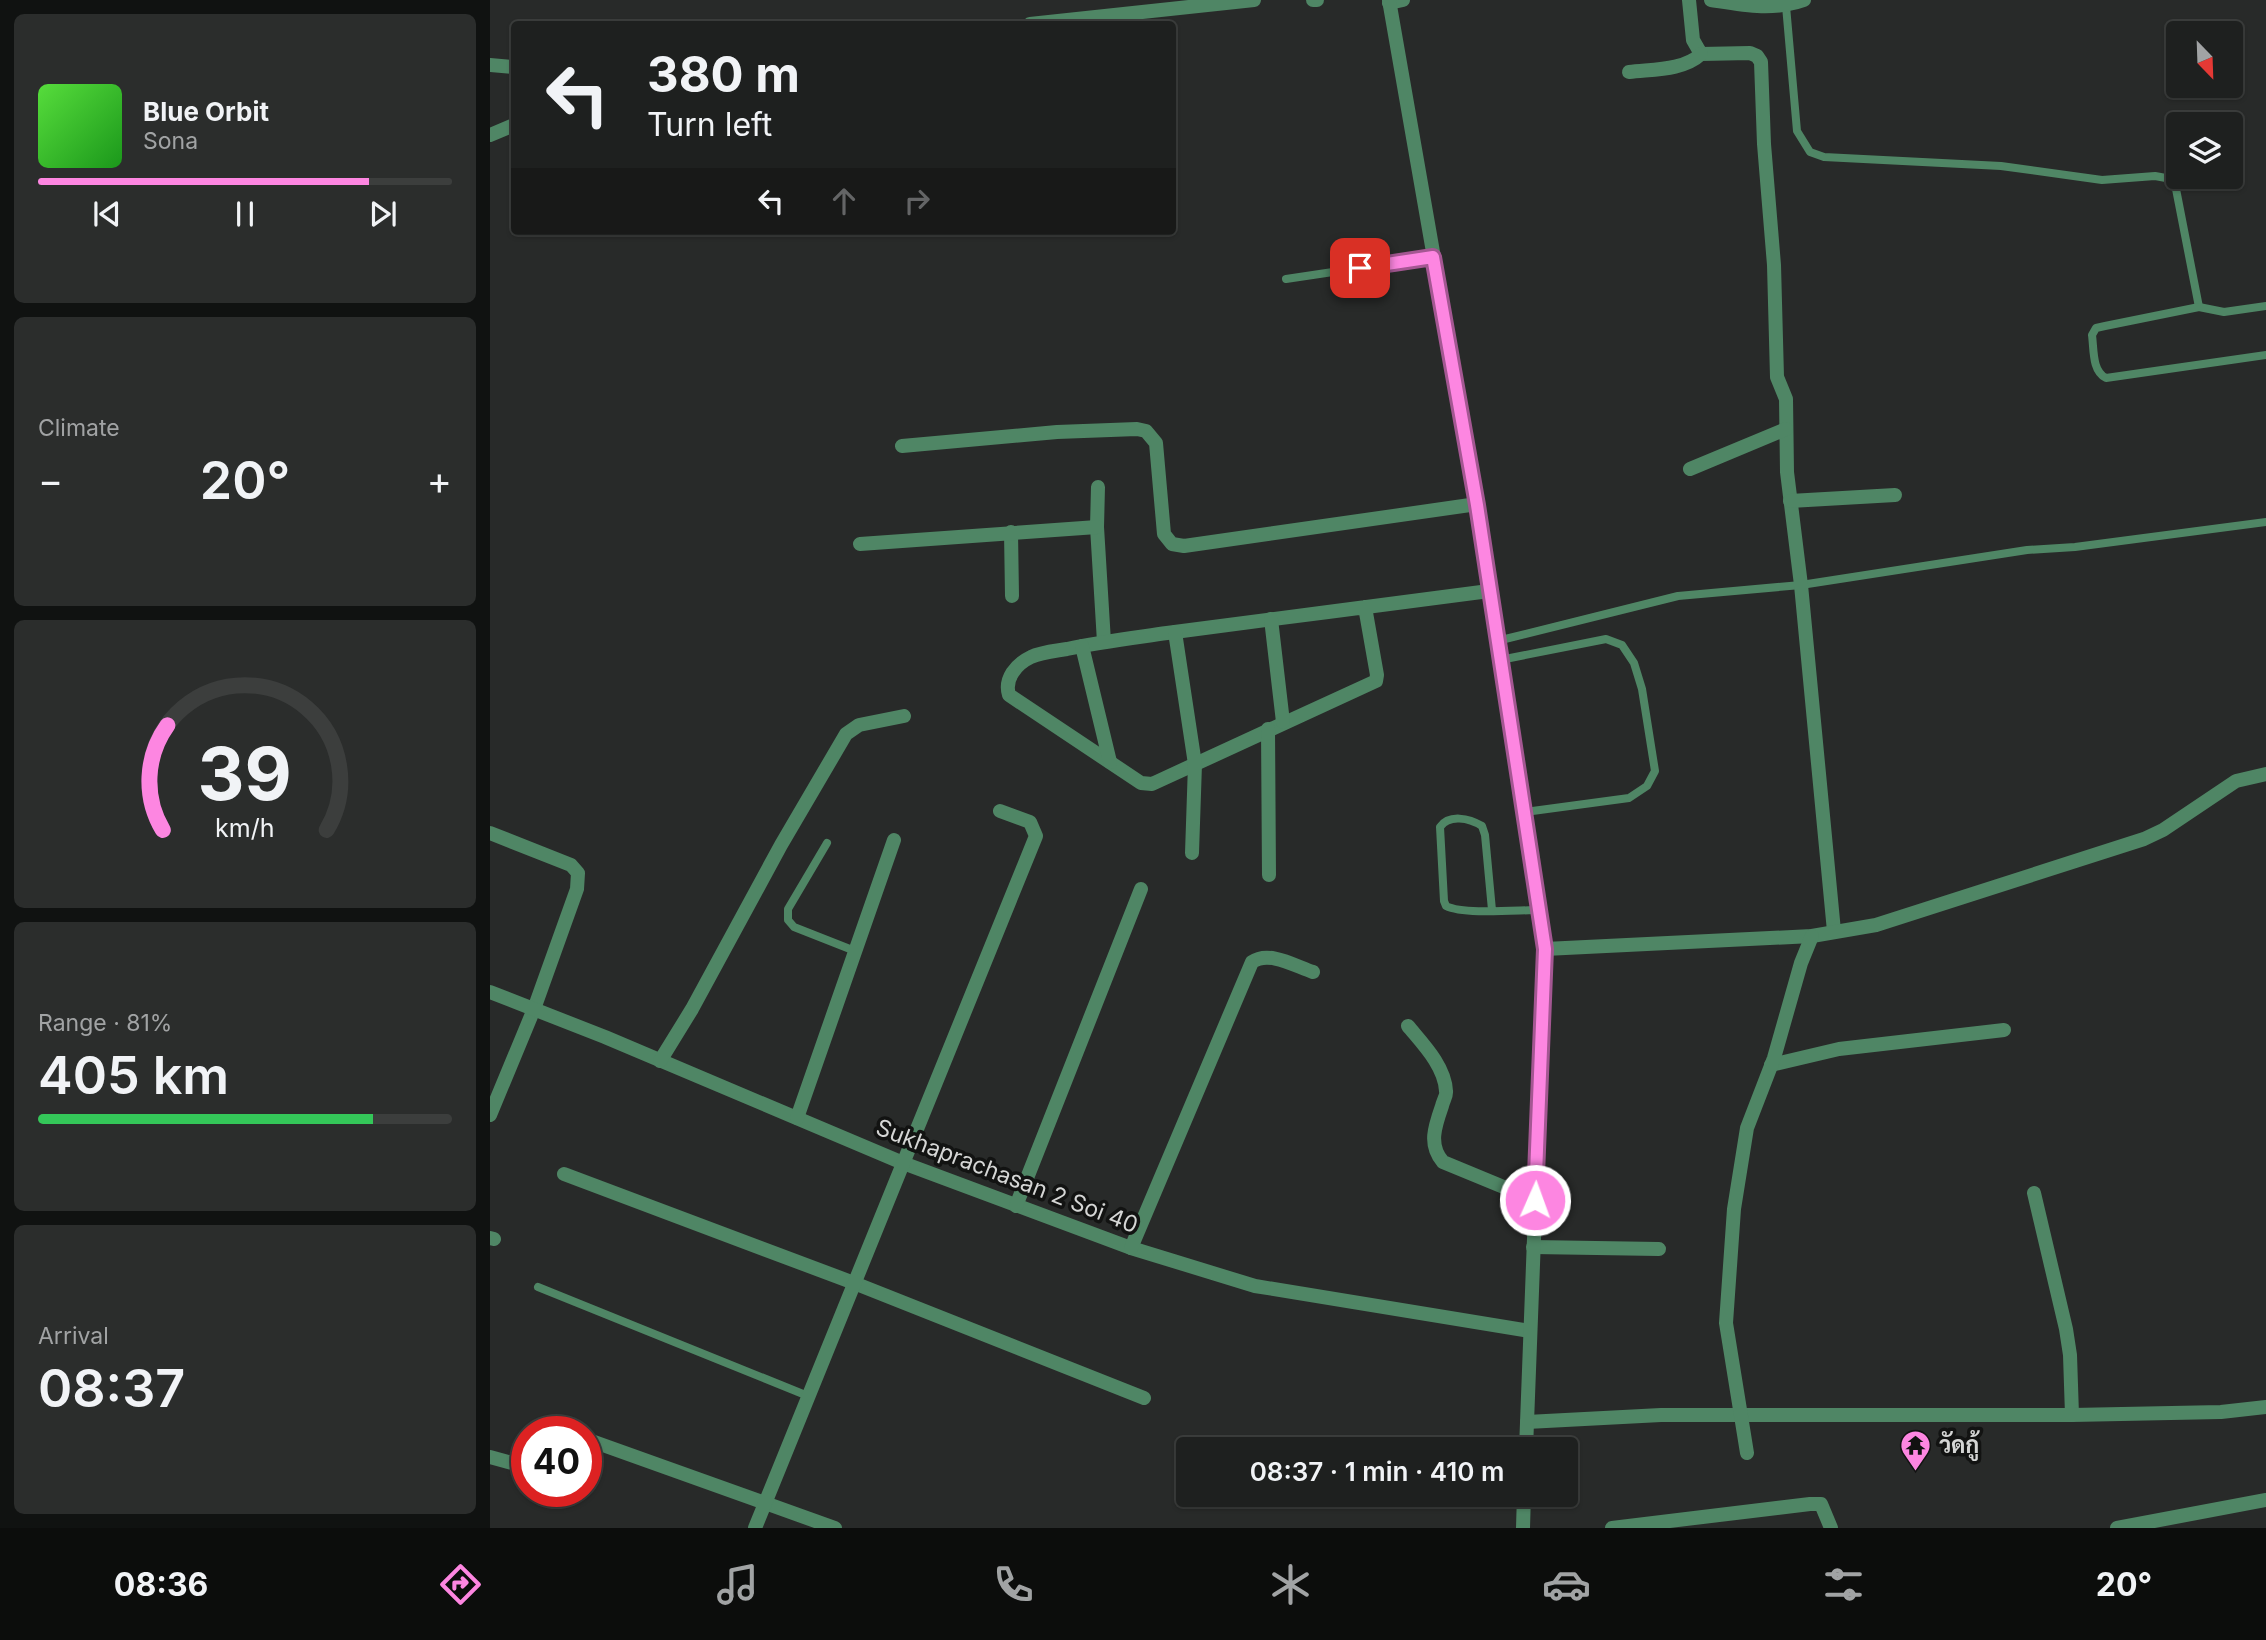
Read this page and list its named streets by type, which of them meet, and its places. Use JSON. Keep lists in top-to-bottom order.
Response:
{
  "streets": {
    "street": ["Sukhaprachasan 2 Soi 40"]
  },
  "places": {
    "temple": ["วัดกู้"]
  },
  "north": "bottom right",
  "page": {
    "turn": ["380 m", "Turn left"],
    "song": ["Blue Orbit", "Sona"],
    "tile": [
      "Climate",
      ["Range · 81%", "405 km"],
      ["Arrival", "08:37"]
    ],
    "heat": ["−", "20°", "+"],
    "limit": "40",
    "trip": "08:37 · 1 min · 410 m",
    "tabs": ["08:36", "20°"],
    "gauge": ["39", "km/h"]
  }
}
